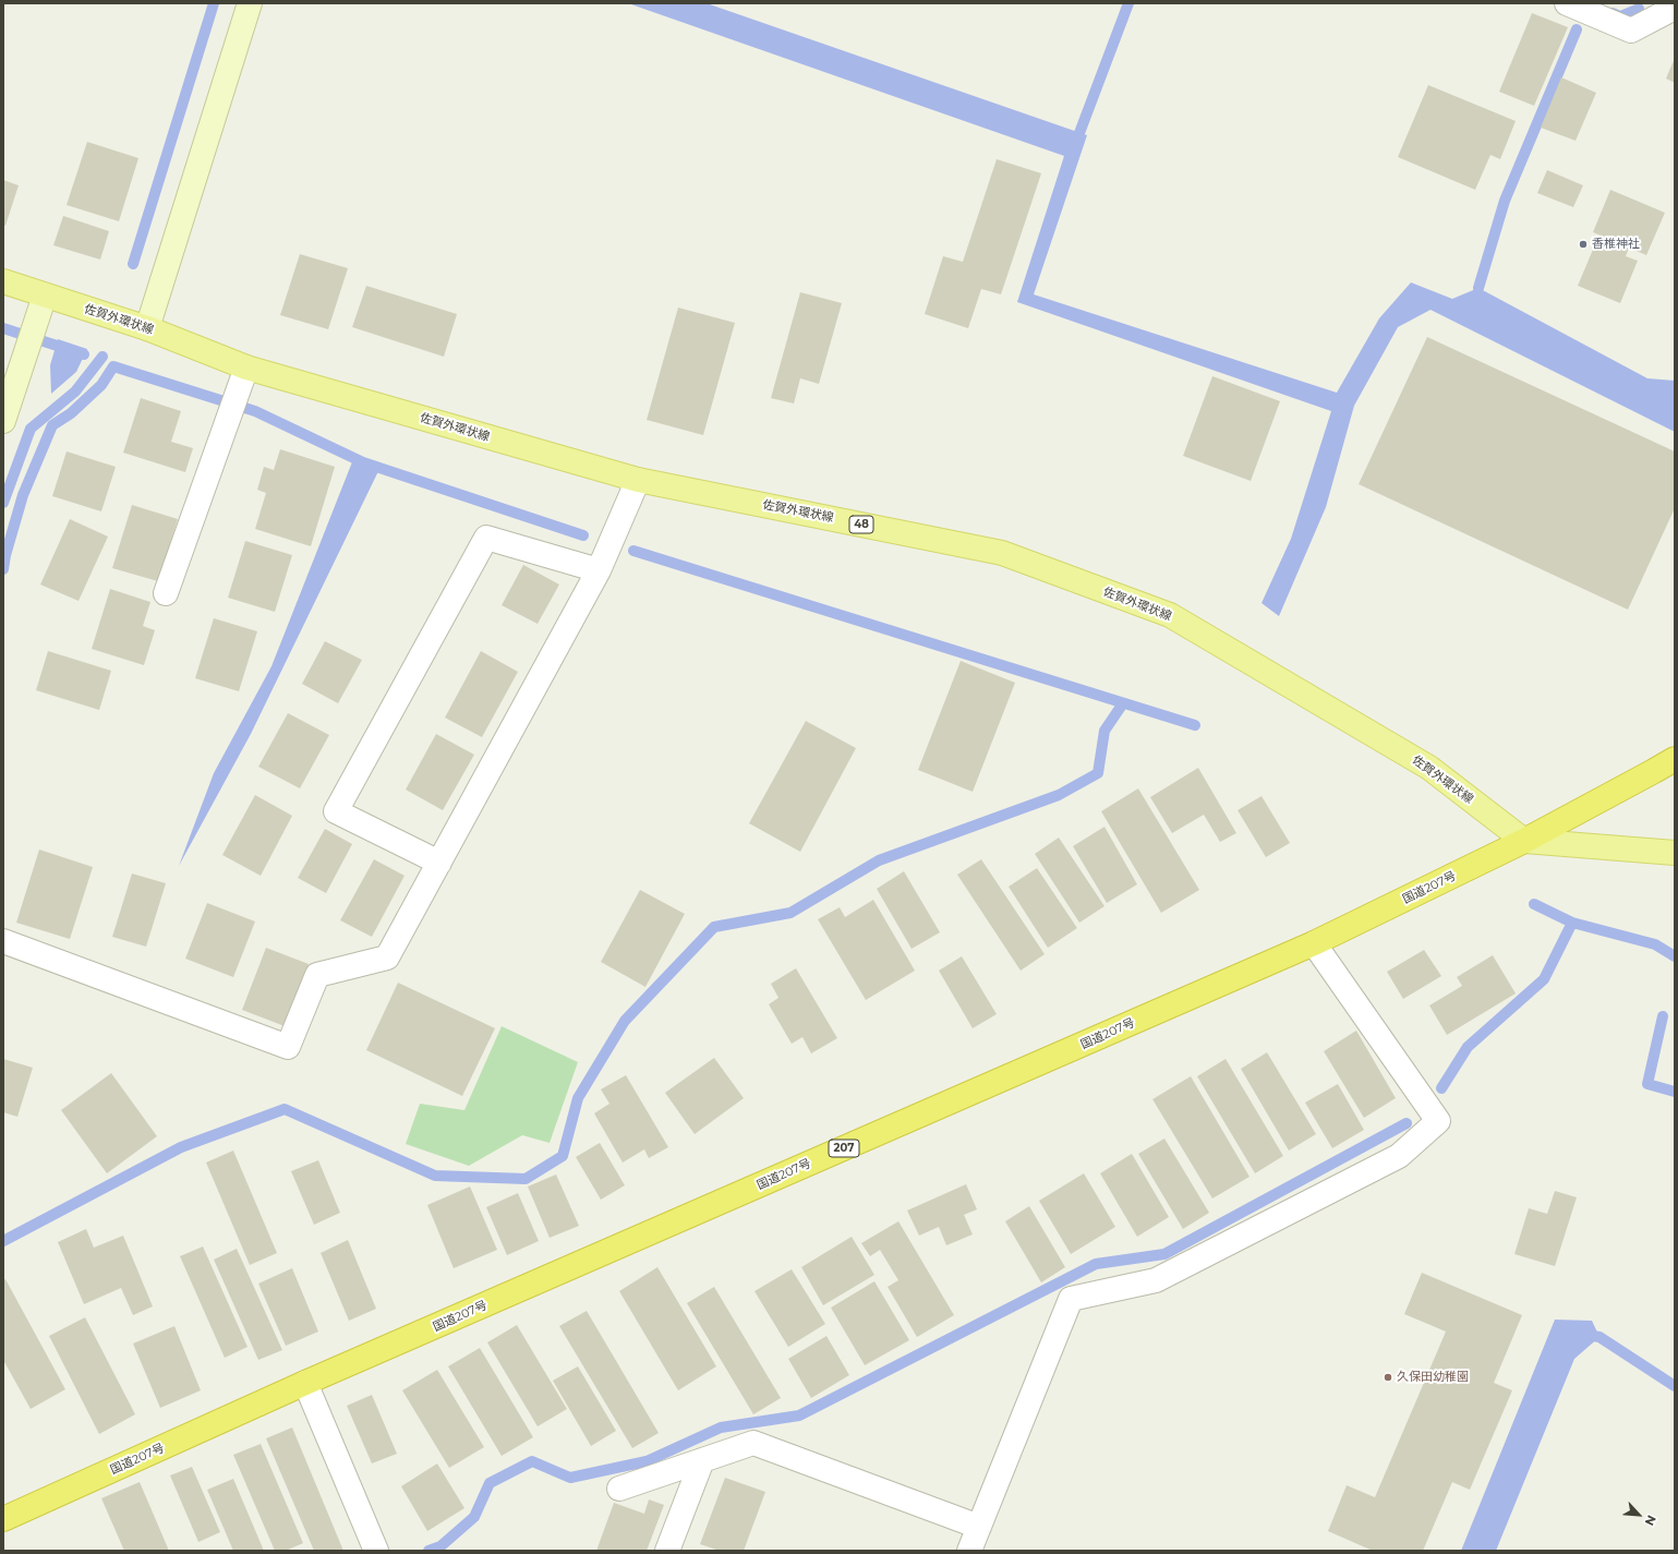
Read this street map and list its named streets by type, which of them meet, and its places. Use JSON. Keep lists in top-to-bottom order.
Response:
{
  "streets": {
    "highway": ["国道207号", "207"],
    "main road": ["佐賀外環状線", "48"]
  },
  "crossings": [
    ["佐賀外環状線", "国道207号"]
  ],
  "places": ["香椎神社", "久保田幼稚園"],
  "north": "bottom right"
}
